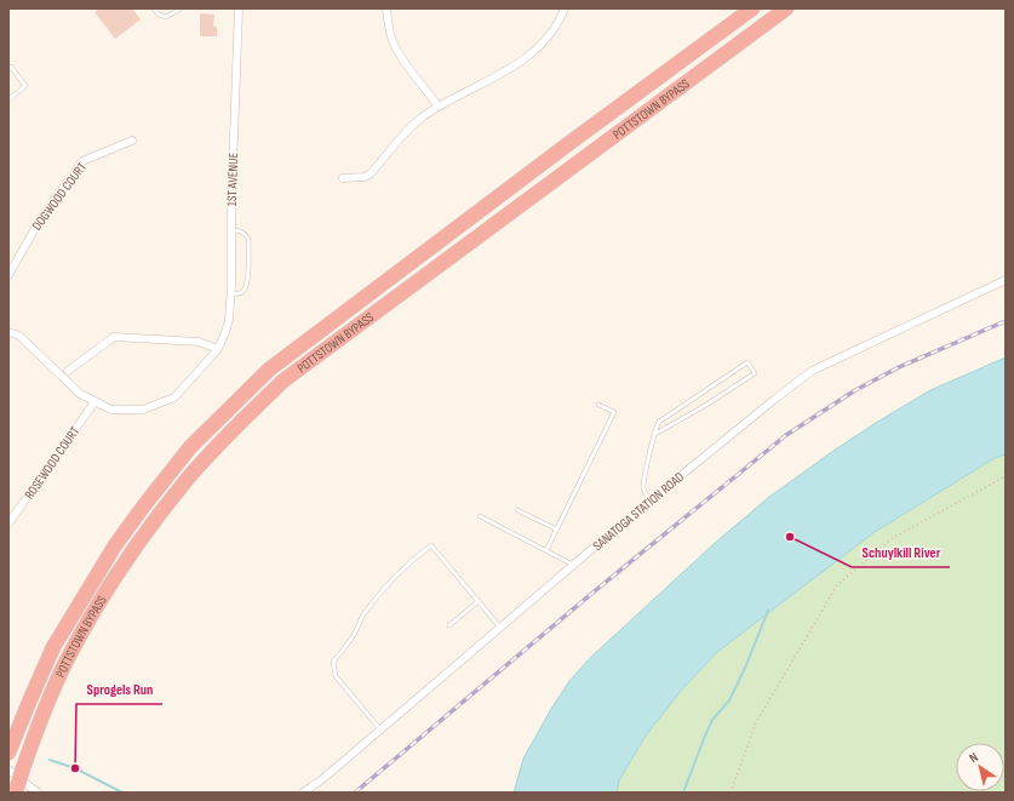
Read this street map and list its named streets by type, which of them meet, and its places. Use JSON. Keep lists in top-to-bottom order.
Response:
{
  "streets": {
    "highway": ["POTTSTOWN BYPASS"],
    "street": [
      "1ST AVENUE",
      "DOGWOOD COURT",
      "ROSEWOOD COURT",
      "SANATOGA STATION ROAD"
    ]
  },
  "crossings": [
    ["1ST AVENUE", "ROSEWOOD COURT"]
  ],
  "places": ["Schuylkill River", "Sprogels Run"],
  "north": "top left"
}
